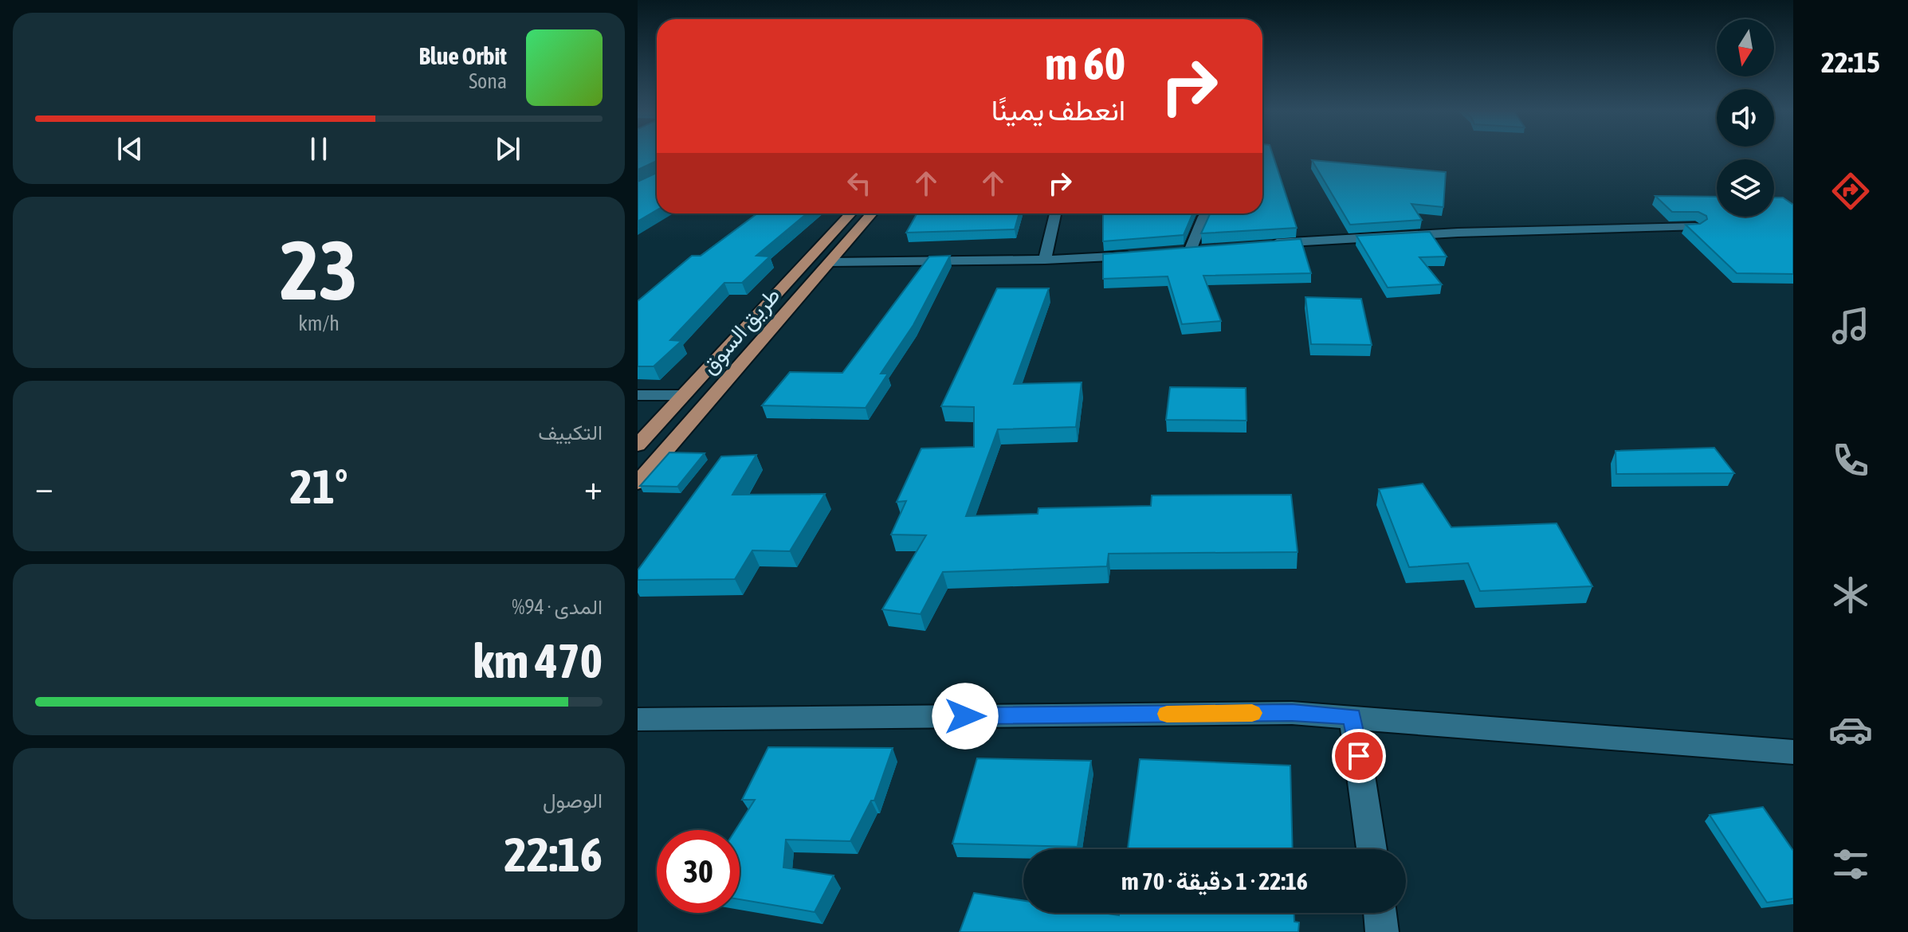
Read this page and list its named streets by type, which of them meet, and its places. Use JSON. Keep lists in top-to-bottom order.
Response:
{
  "streets": {
    "main road": ["طريق السوق"]
  },
  "north": "bottom",
  "page": {
    "tabs": "22:15",
    "turn": ["60 m", "انعطف يمينًا"],
    "song": ["Blue Orbit", "Sona"],
    "tile": [
      ["23", "km/h"],
      "التكييف",
      ["المدى · 94%", "470 km"],
      ["الوصول", "22:16"]
    ],
    "heat": ["−", "21°", "+"],
    "limit": "30",
    "trip": "22:16 · 1 دقيقة · 70 m"
  }
}
